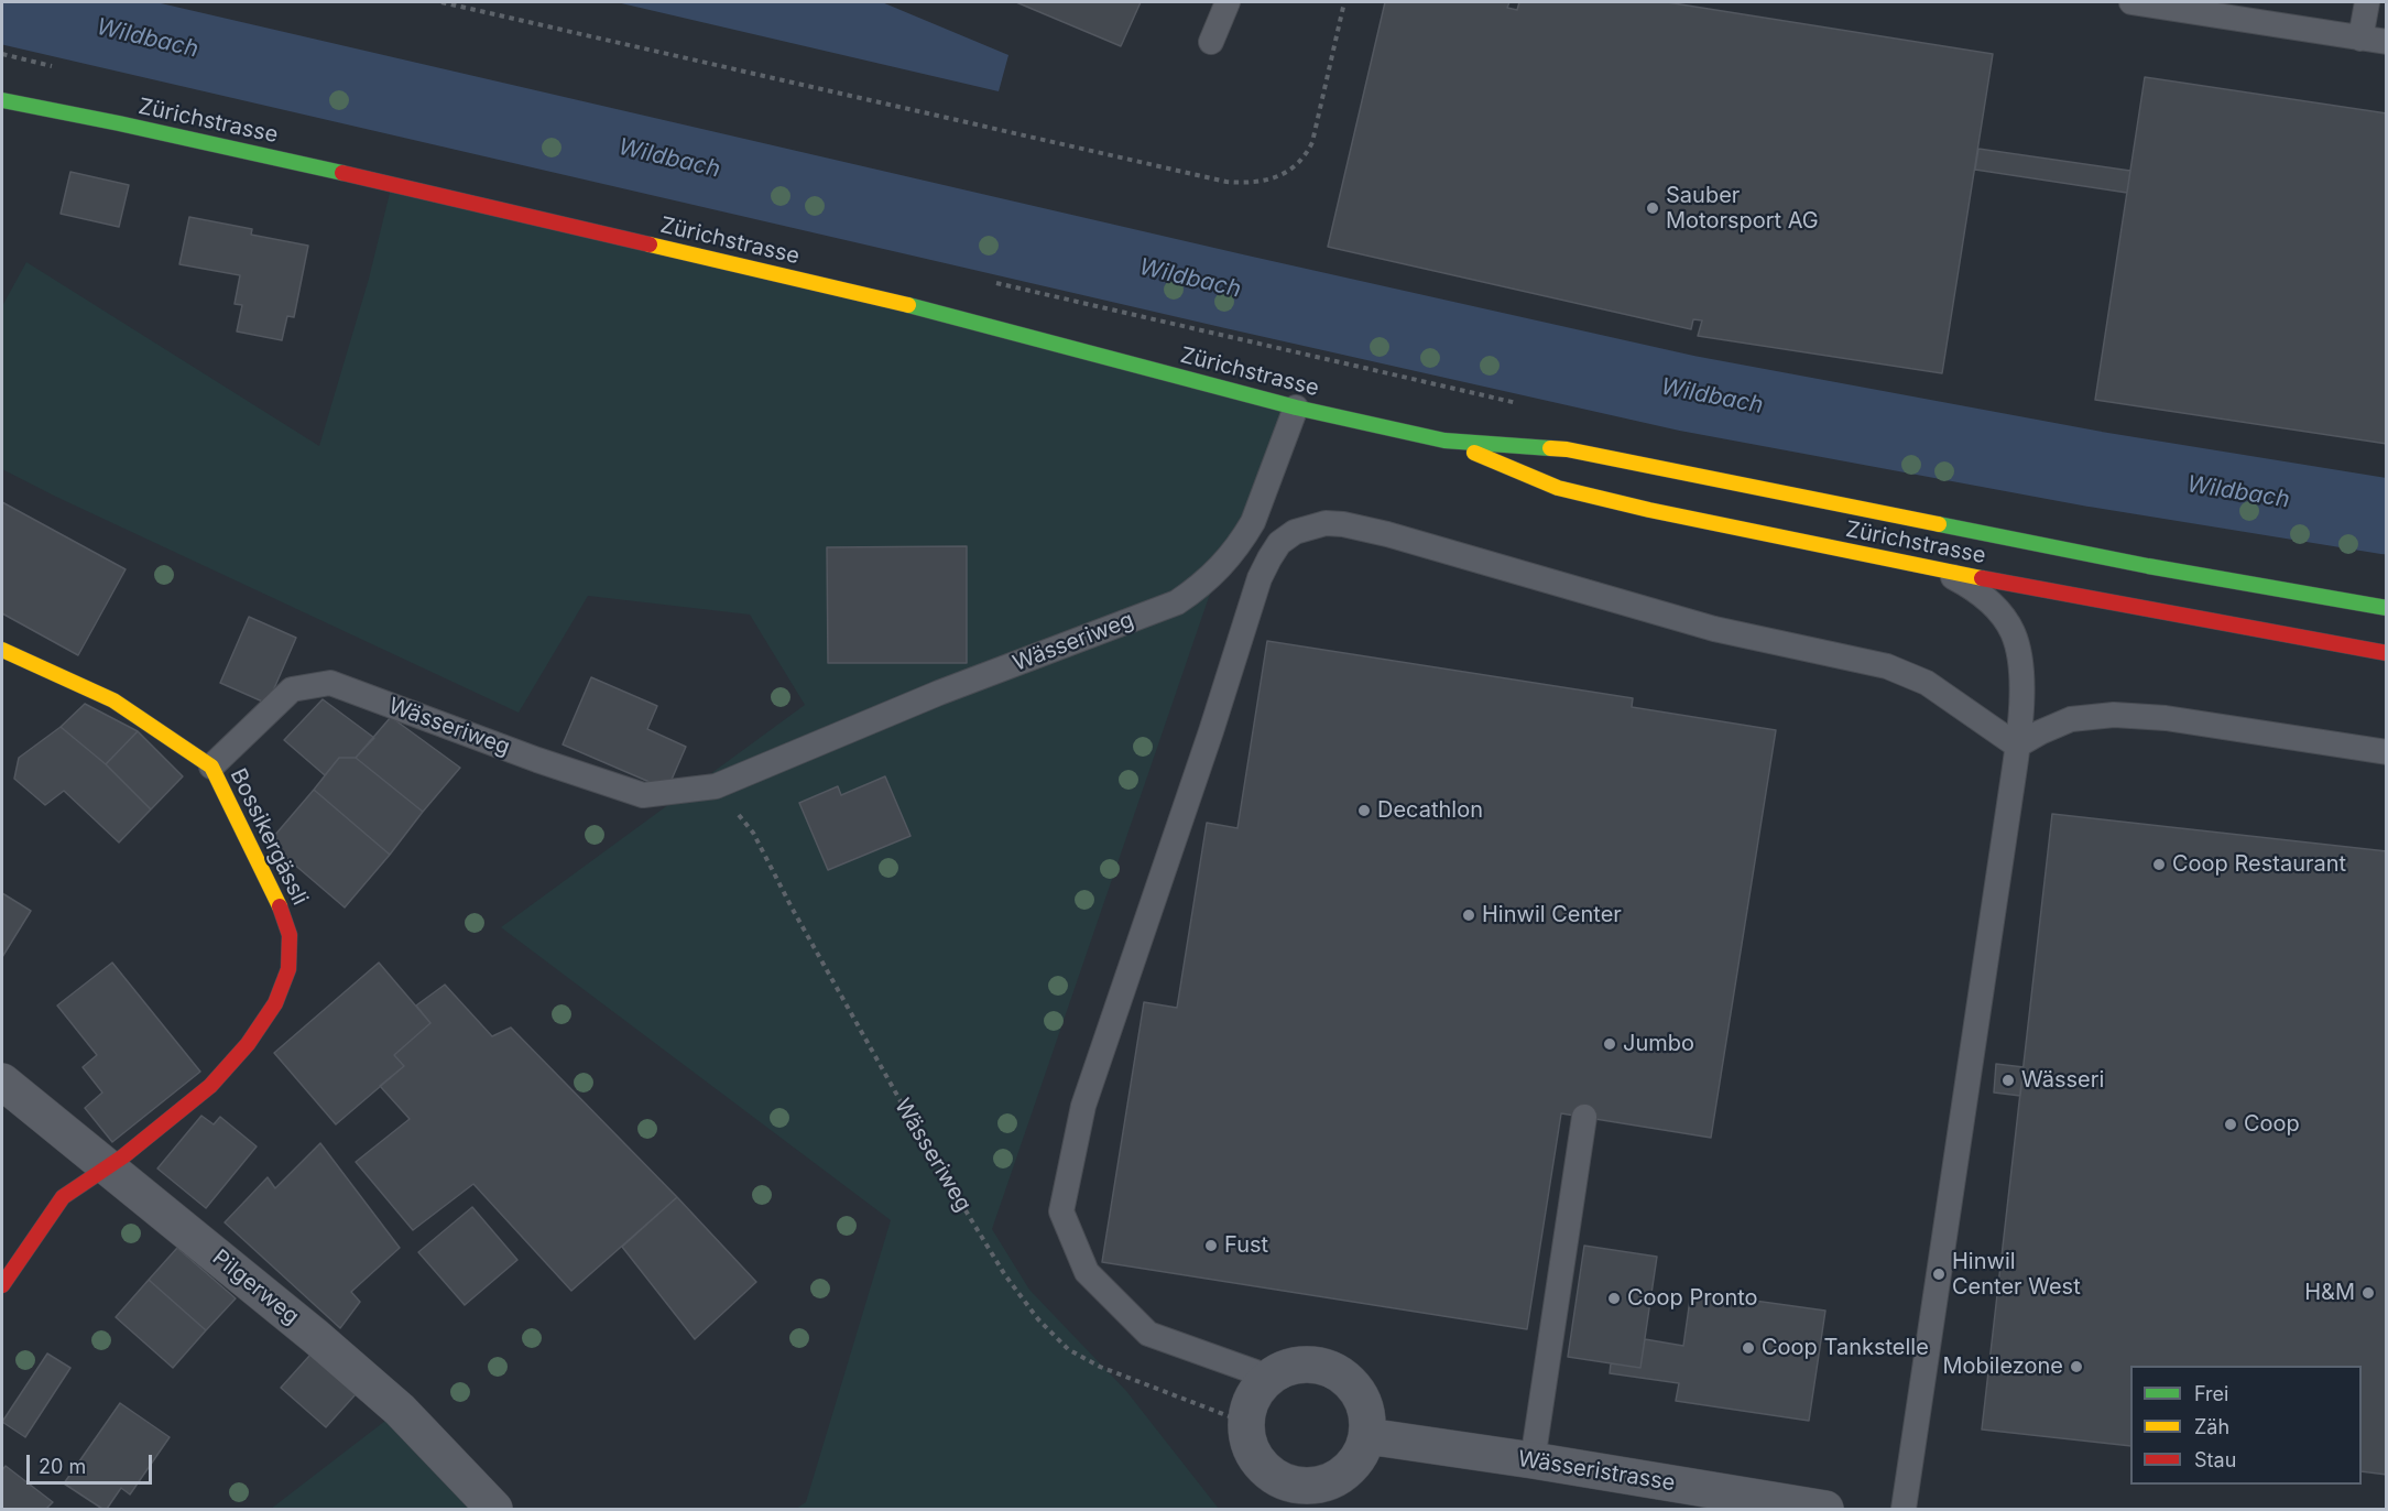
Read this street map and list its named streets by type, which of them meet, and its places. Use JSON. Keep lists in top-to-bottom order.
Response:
{
  "streets": {
    "main road": ["Zürichstrasse", "Bossikergässli"],
    "street": ["Pilgerweg", "Wässeristrasse"],
    "lane": ["Wässeriweg"]
  },
  "crossings": [
    ["Zürichstrasse", "Wässeriweg"],
    ["Wässeriweg", "Bossikergässli"],
    ["Wässeriweg", "Wässeristrasse"],
    ["Bossikergässli", "Pilgerweg"]
  ],
  "water": ["Wildbach"],
  "places": [
    "Sauber Motorsport AG",
    "Decathlon",
    "Coop Restaurant",
    "Hinwil Center",
    "Jumbo",
    "Wässeri",
    "Coop",
    "Fust",
    "Hinwil Center West",
    "H&M",
    "Coop Pronto",
    "Coop Tankstelle",
    "Mobilezone"
  ],
  "legend": ["Frei", "Zäh", "Stau"],
  "scale_bar": "20 m"
}
